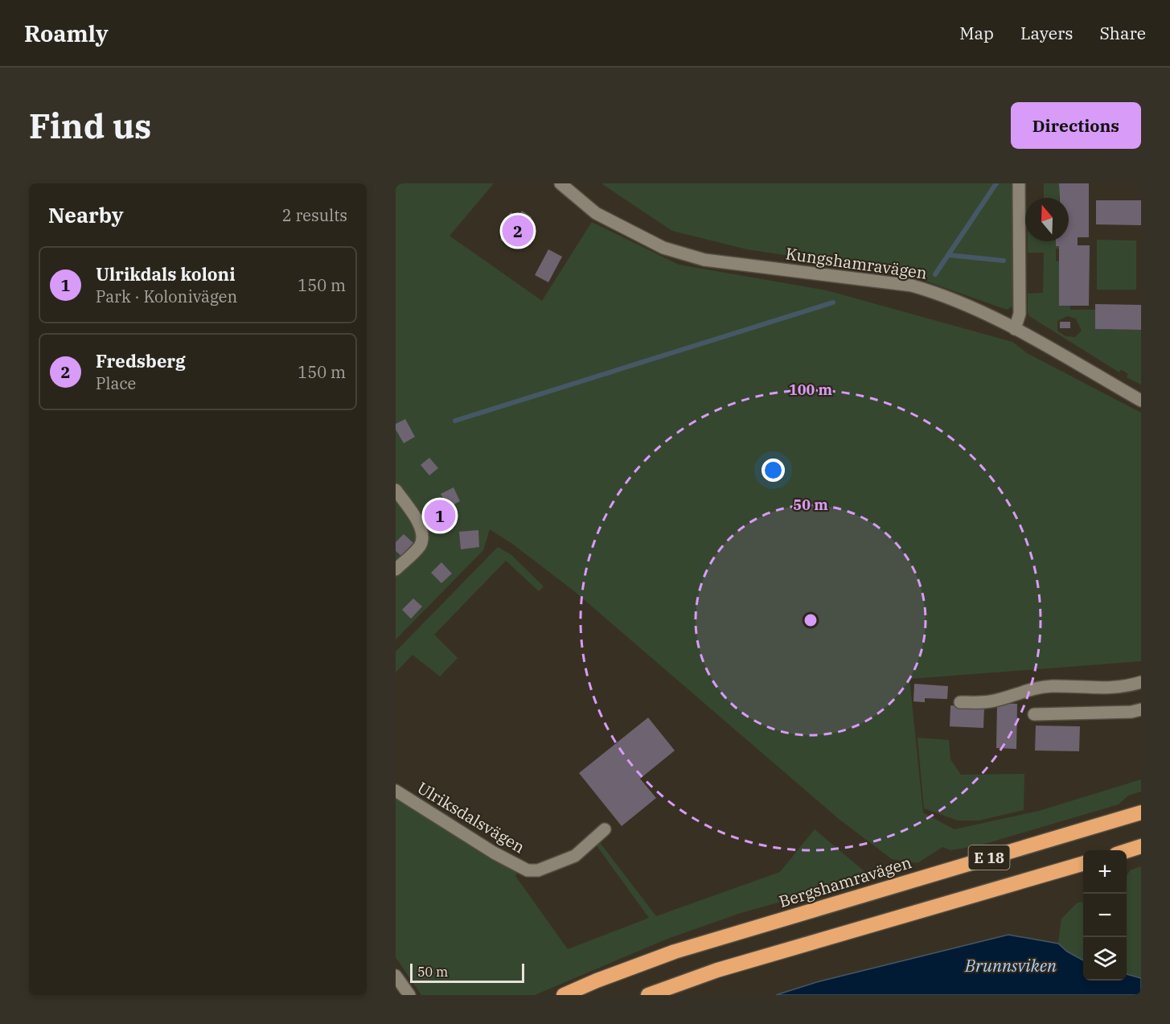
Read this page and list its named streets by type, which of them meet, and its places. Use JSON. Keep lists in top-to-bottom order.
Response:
{
  "streets": {
    "highway": ["E 18", "Bergshamravägen"],
    "street": ["Kungshamravägen", "Ulriksdalsvägen"]
  },
  "water": ["Brunnsviken"],
  "scale_bar": "50 m",
  "north": "top",
  "page": {
    "header": "Roamly",
    "nav": ["Map", "Layers", "Share"],
    "buttons": "Directions",
    "title": "Find us",
    "heading": ["Nearby", "2 results"],
    "pins": ["2", "1"],
    "list": [
      {
        "mark": "1",
        "name": "Ulrikdals koloni",
        "note": "Park · Kolonivägen",
        "value": "150 m"
      },
      {
        "mark": "2",
        "name": "Fredsberg",
        "note": "Place",
        "value": "150 m"
      }
    ],
    "map_buttons": ["+", "−"],
    "scale": "50 m"
  },
  "rings": ["100 m", "50 m"]
}
